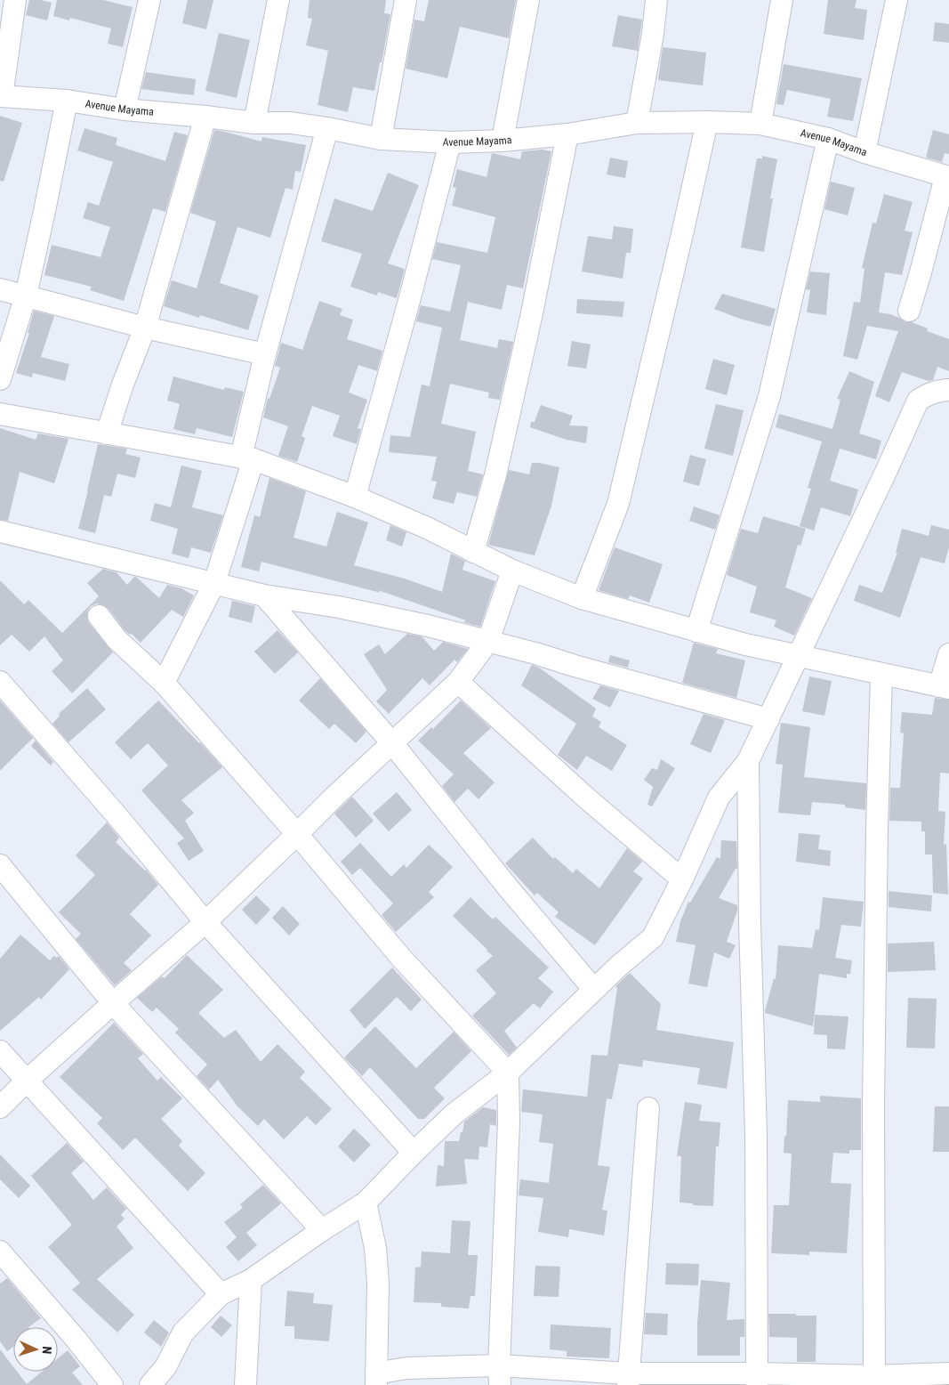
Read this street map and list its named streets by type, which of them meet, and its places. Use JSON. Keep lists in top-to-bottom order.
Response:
{
  "streets": {
    "street": ["Avenue Mayama"]
  },
  "north": "right"
}
